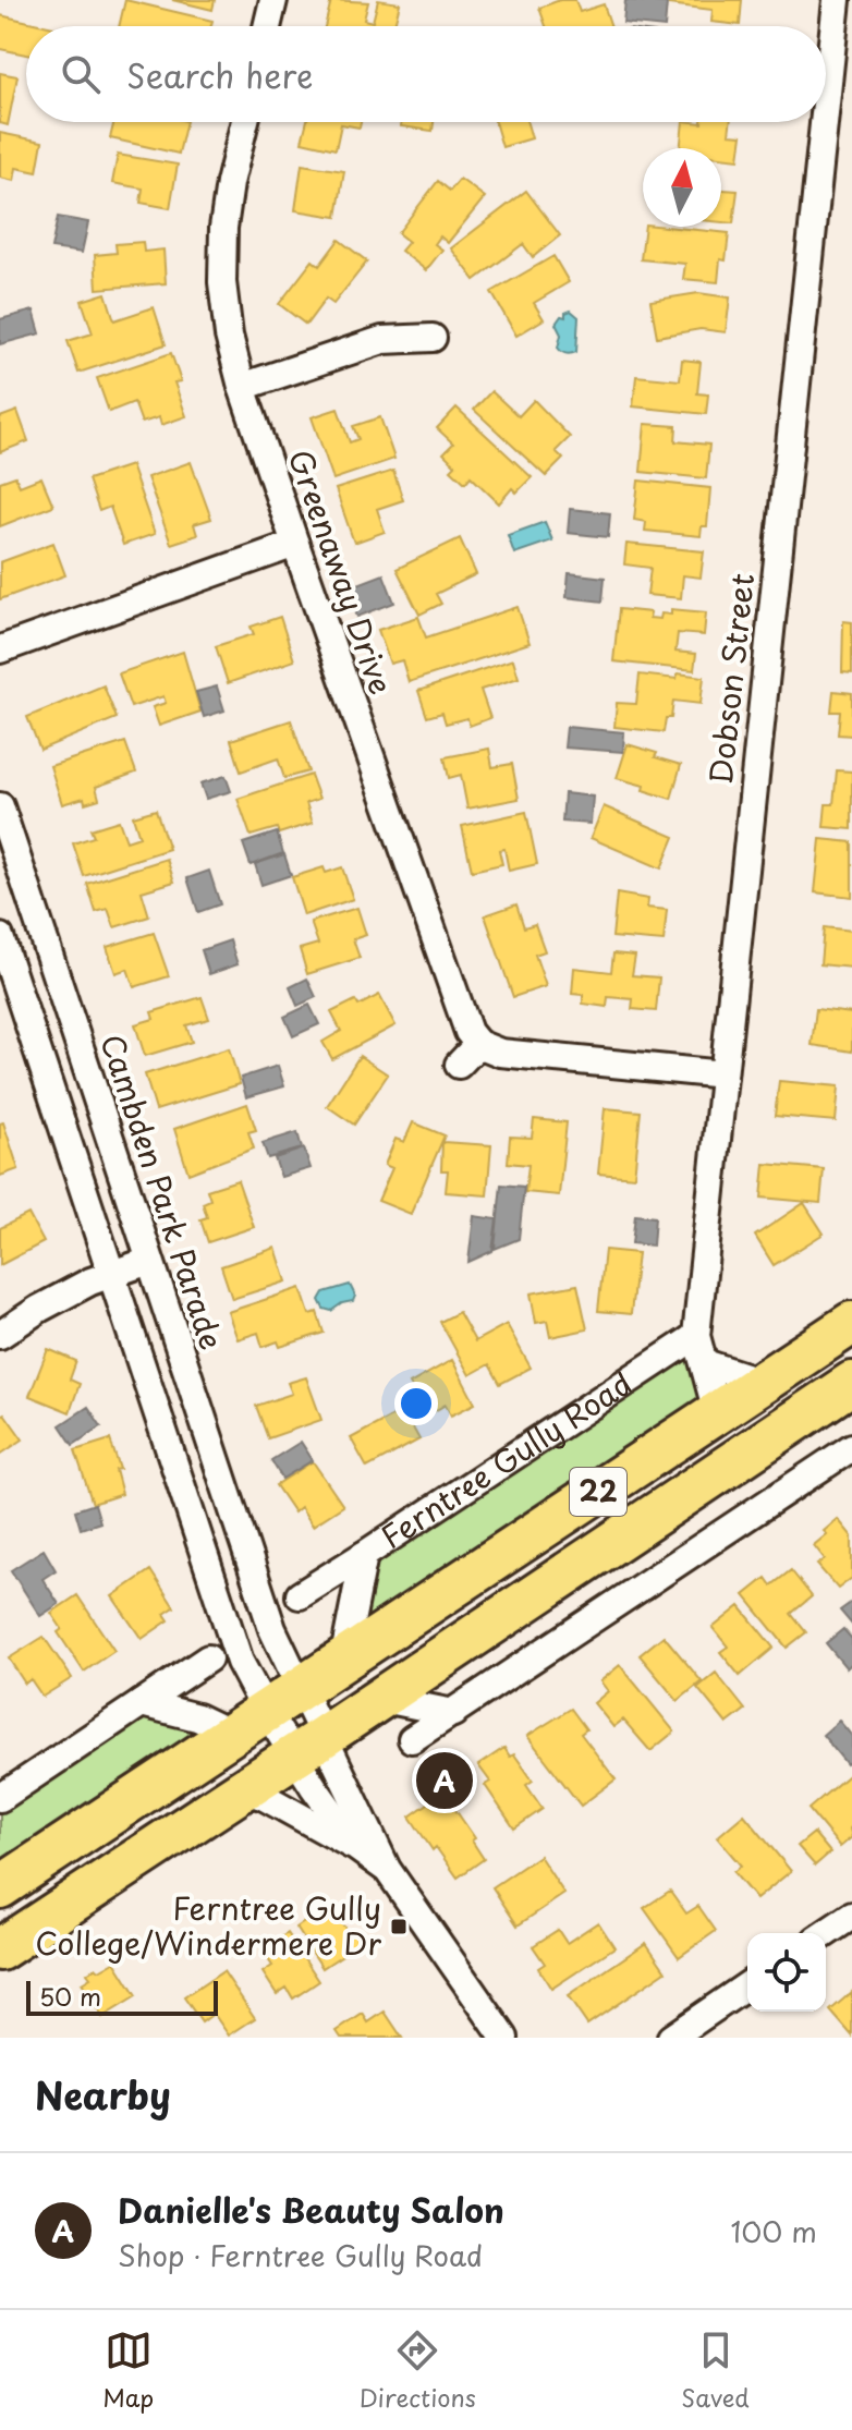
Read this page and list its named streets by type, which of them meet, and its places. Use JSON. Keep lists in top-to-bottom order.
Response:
{
  "streets": {
    "main road": ["22"],
    "street": [
      "Greenaway Drive",
      "Dobson Street",
      "Cambden Park Parade",
      "Ferntree Gully Road"
    ]
  },
  "crossings": [
    ["Dobson Street", "Ferntree Gully Road"],
    ["Dobson Street", "22"],
    ["Cambden Park Parade", "22"],
    ["Ferntree Gully Road", "22"]
  ],
  "places": {
    "transit": ["Ferntree Gully College/Windermere Dr"]
  },
  "scale_bar": "50 m",
  "north": "top",
  "page": {
    "search": "Search here",
    "pins": "A",
    "scale": "50 m",
    "heading": "Nearby",
    "list": [
      {
        "mark": "A",
        "name": "Danielle's Beauty Salon",
        "note": "Shop · Ferntree Gully Road",
        "value": "100 m"
      }
    ],
    "nav": ["Map", "Directions", "Saved"]
  }
}
